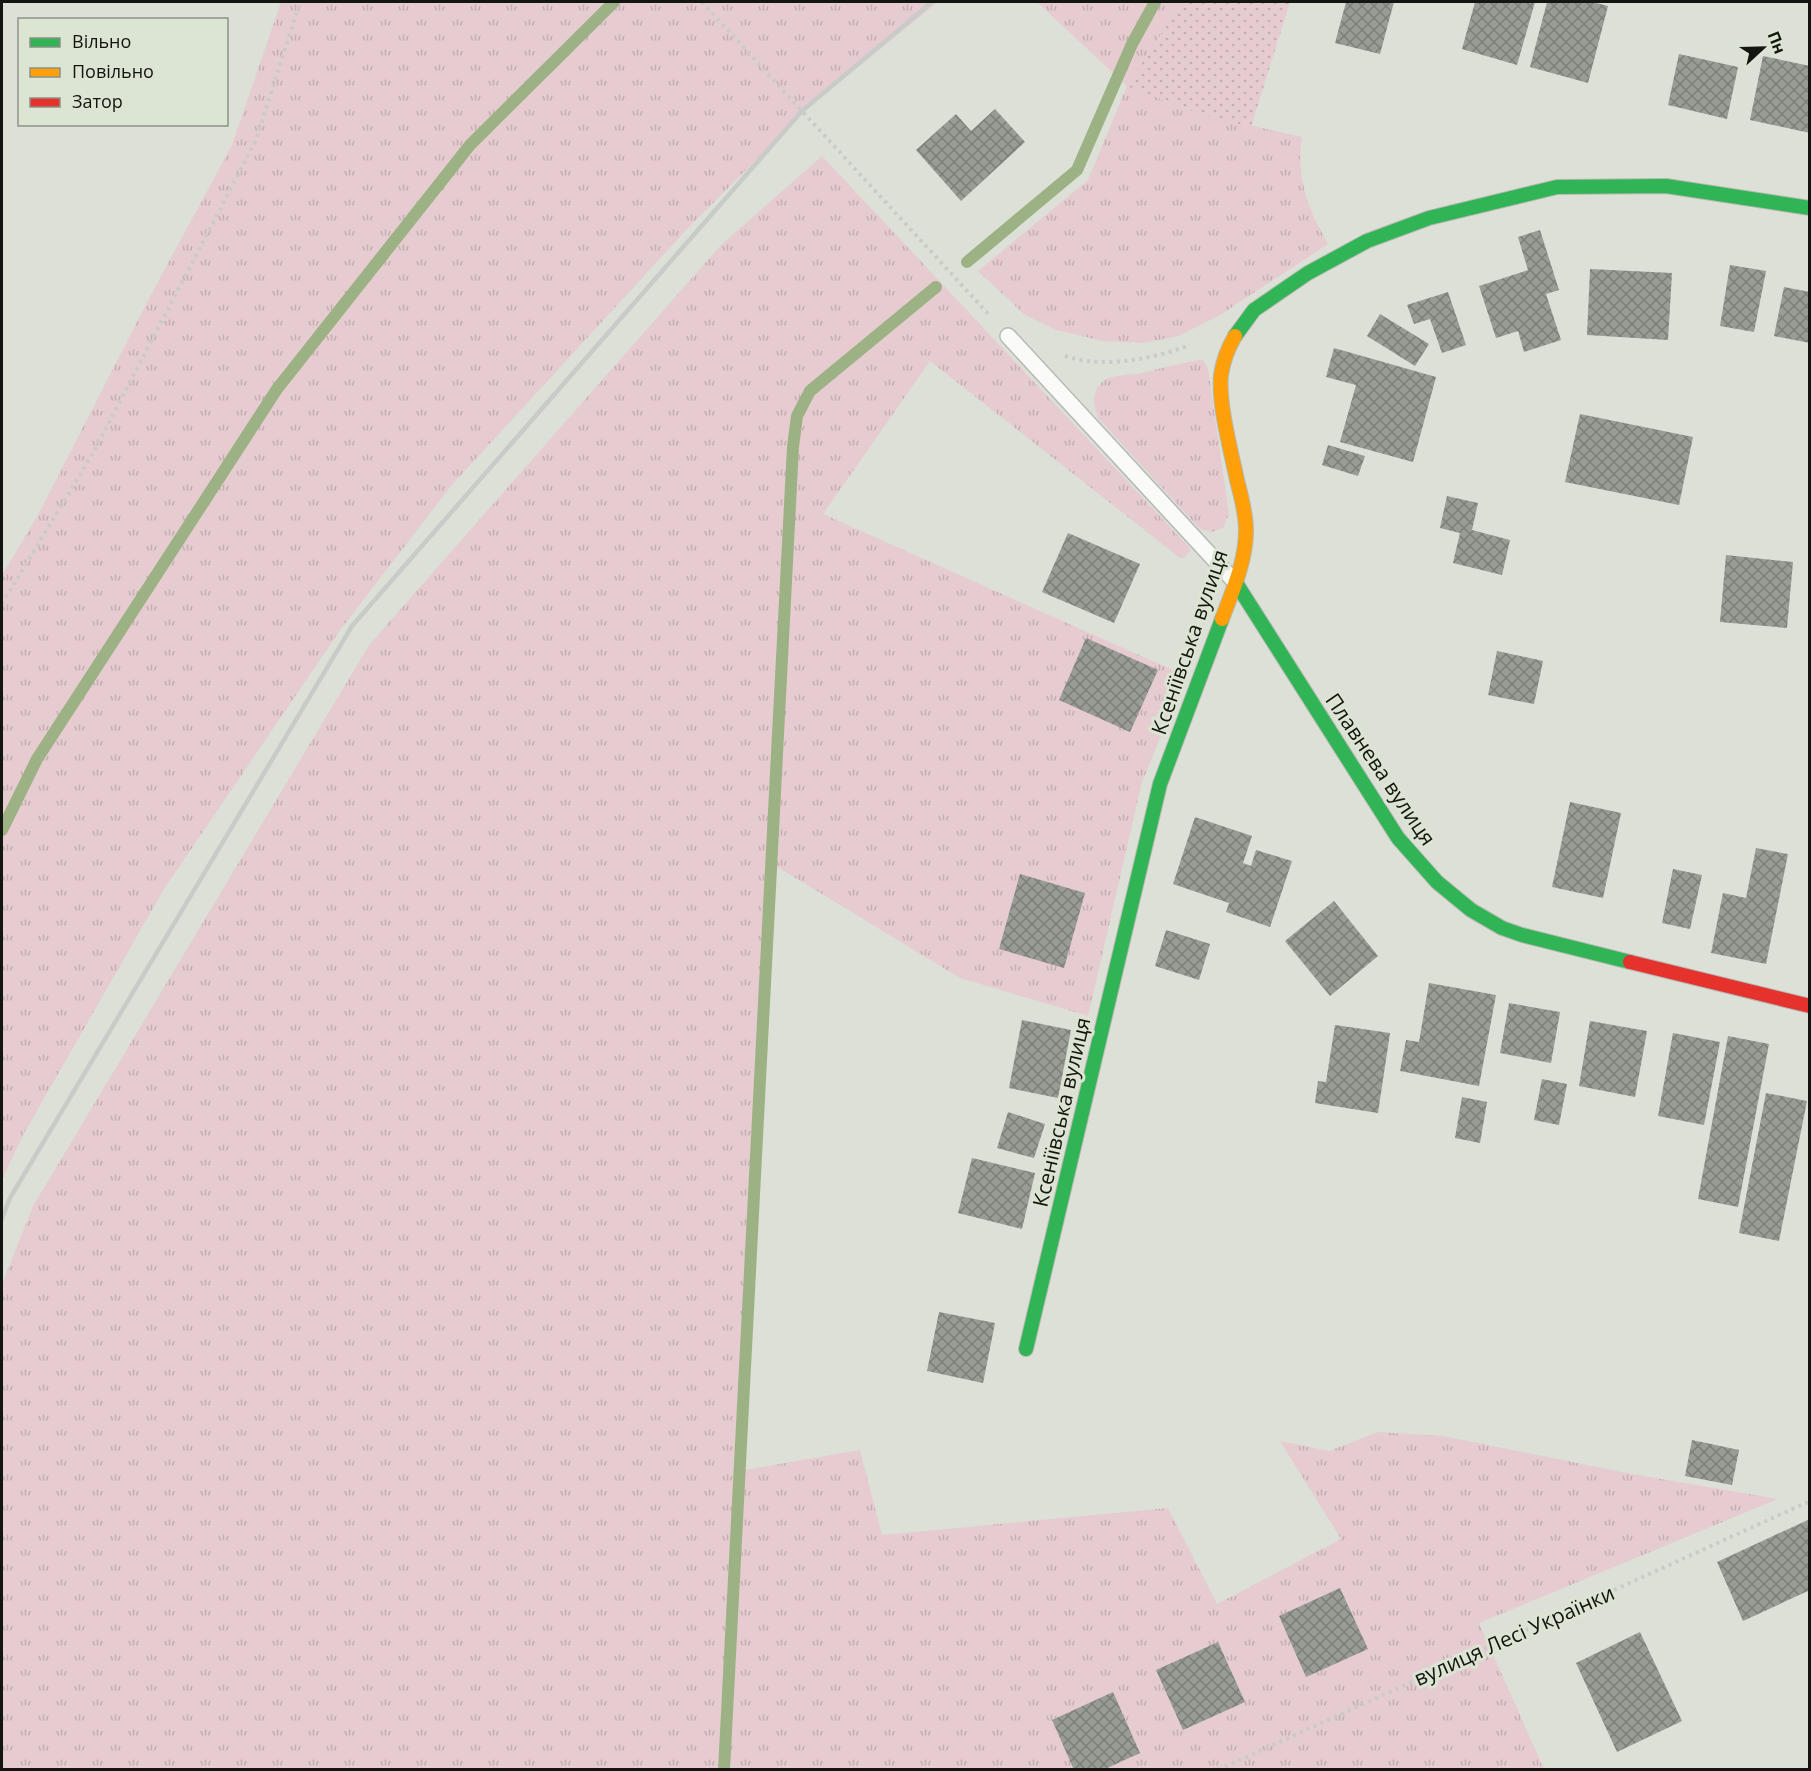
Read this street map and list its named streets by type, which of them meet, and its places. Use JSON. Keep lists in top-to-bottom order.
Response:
{
  "streets": {
    "street": ["Ксеніївська вулиця", "Плавнева вулиця"],
    "path": ["вулиця Лесі Українки"]
  },
  "crossings": [
    ["Ксеніївська вулиця", "Плавнева вулиця"]
  ],
  "legend": ["Вільно", "Повільно", "Затор"],
  "north": "right"
}
